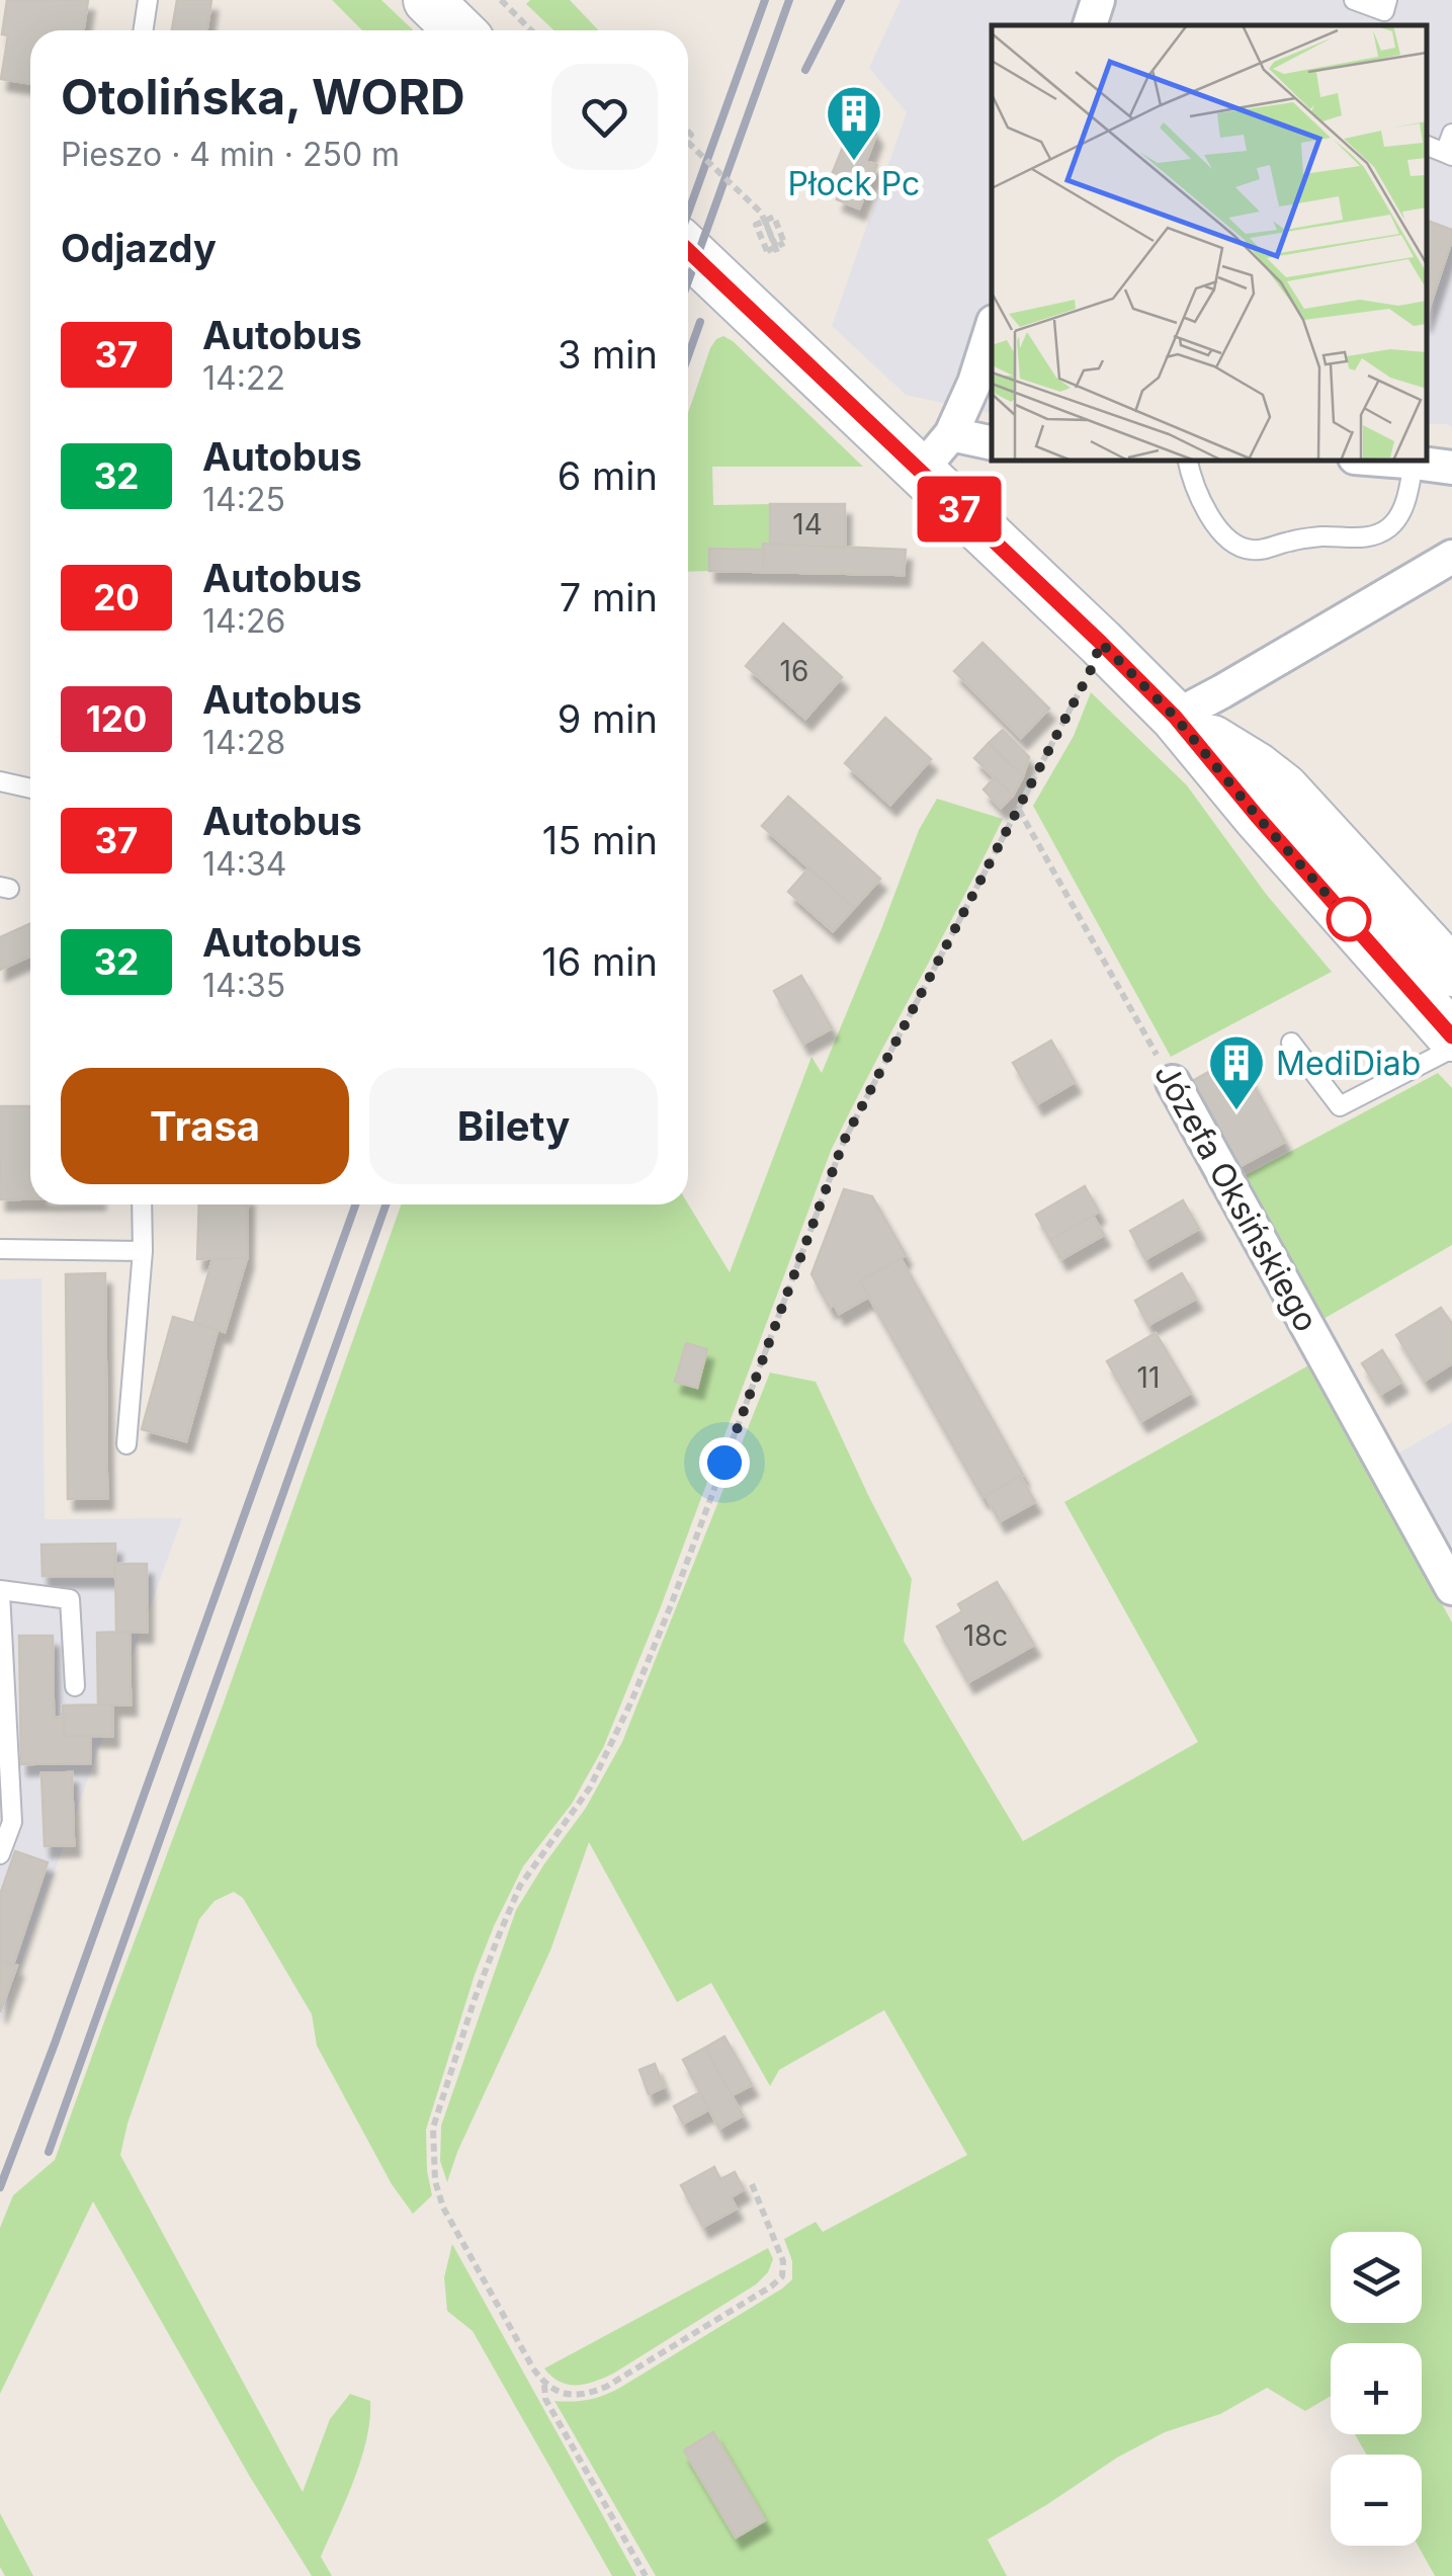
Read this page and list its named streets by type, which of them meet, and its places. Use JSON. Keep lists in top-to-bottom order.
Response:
{
  "streets": {
    "street": ["Józefa Oksińskiego"]
  },
  "places": {
    "building": ["Płock Pc", "MediDiab"]
  },
  "lines": ["bus line 37"],
  "house_numbers": [
    "14",
    "16",
    "11",
    "18c"
  ],
  "page": {
    "on_map": "37",
    "heading": [
      ["Otolińska, WORD", "Pieszo · 4 min · 250 m"],
      "Odjazdy"
    ],
    "list": [
      {
        "mark": "37",
        "name": "Autobus",
        "note": "14:22",
        "value": "3 min"
      },
      {
        "mark": "32",
        "name": "Autobus",
        "note": "14:25",
        "value": "6 min"
      },
      {
        "mark": "20",
        "name": "Autobus",
        "note": "14:26",
        "value": "7 min"
      },
      {
        "mark": "120",
        "name": "Autobus",
        "note": "14:28",
        "value": "9 min"
      },
      {
        "mark": "37",
        "name": "Autobus",
        "note": "14:34",
        "value": "15 min"
      },
      {
        "mark": "32",
        "name": "Autobus",
        "note": "14:35",
        "value": "16 min"
      }
    ],
    "buttons": ["Trasa", "Bilety"],
    "map_buttons": ["+", "−"]
  }
}
